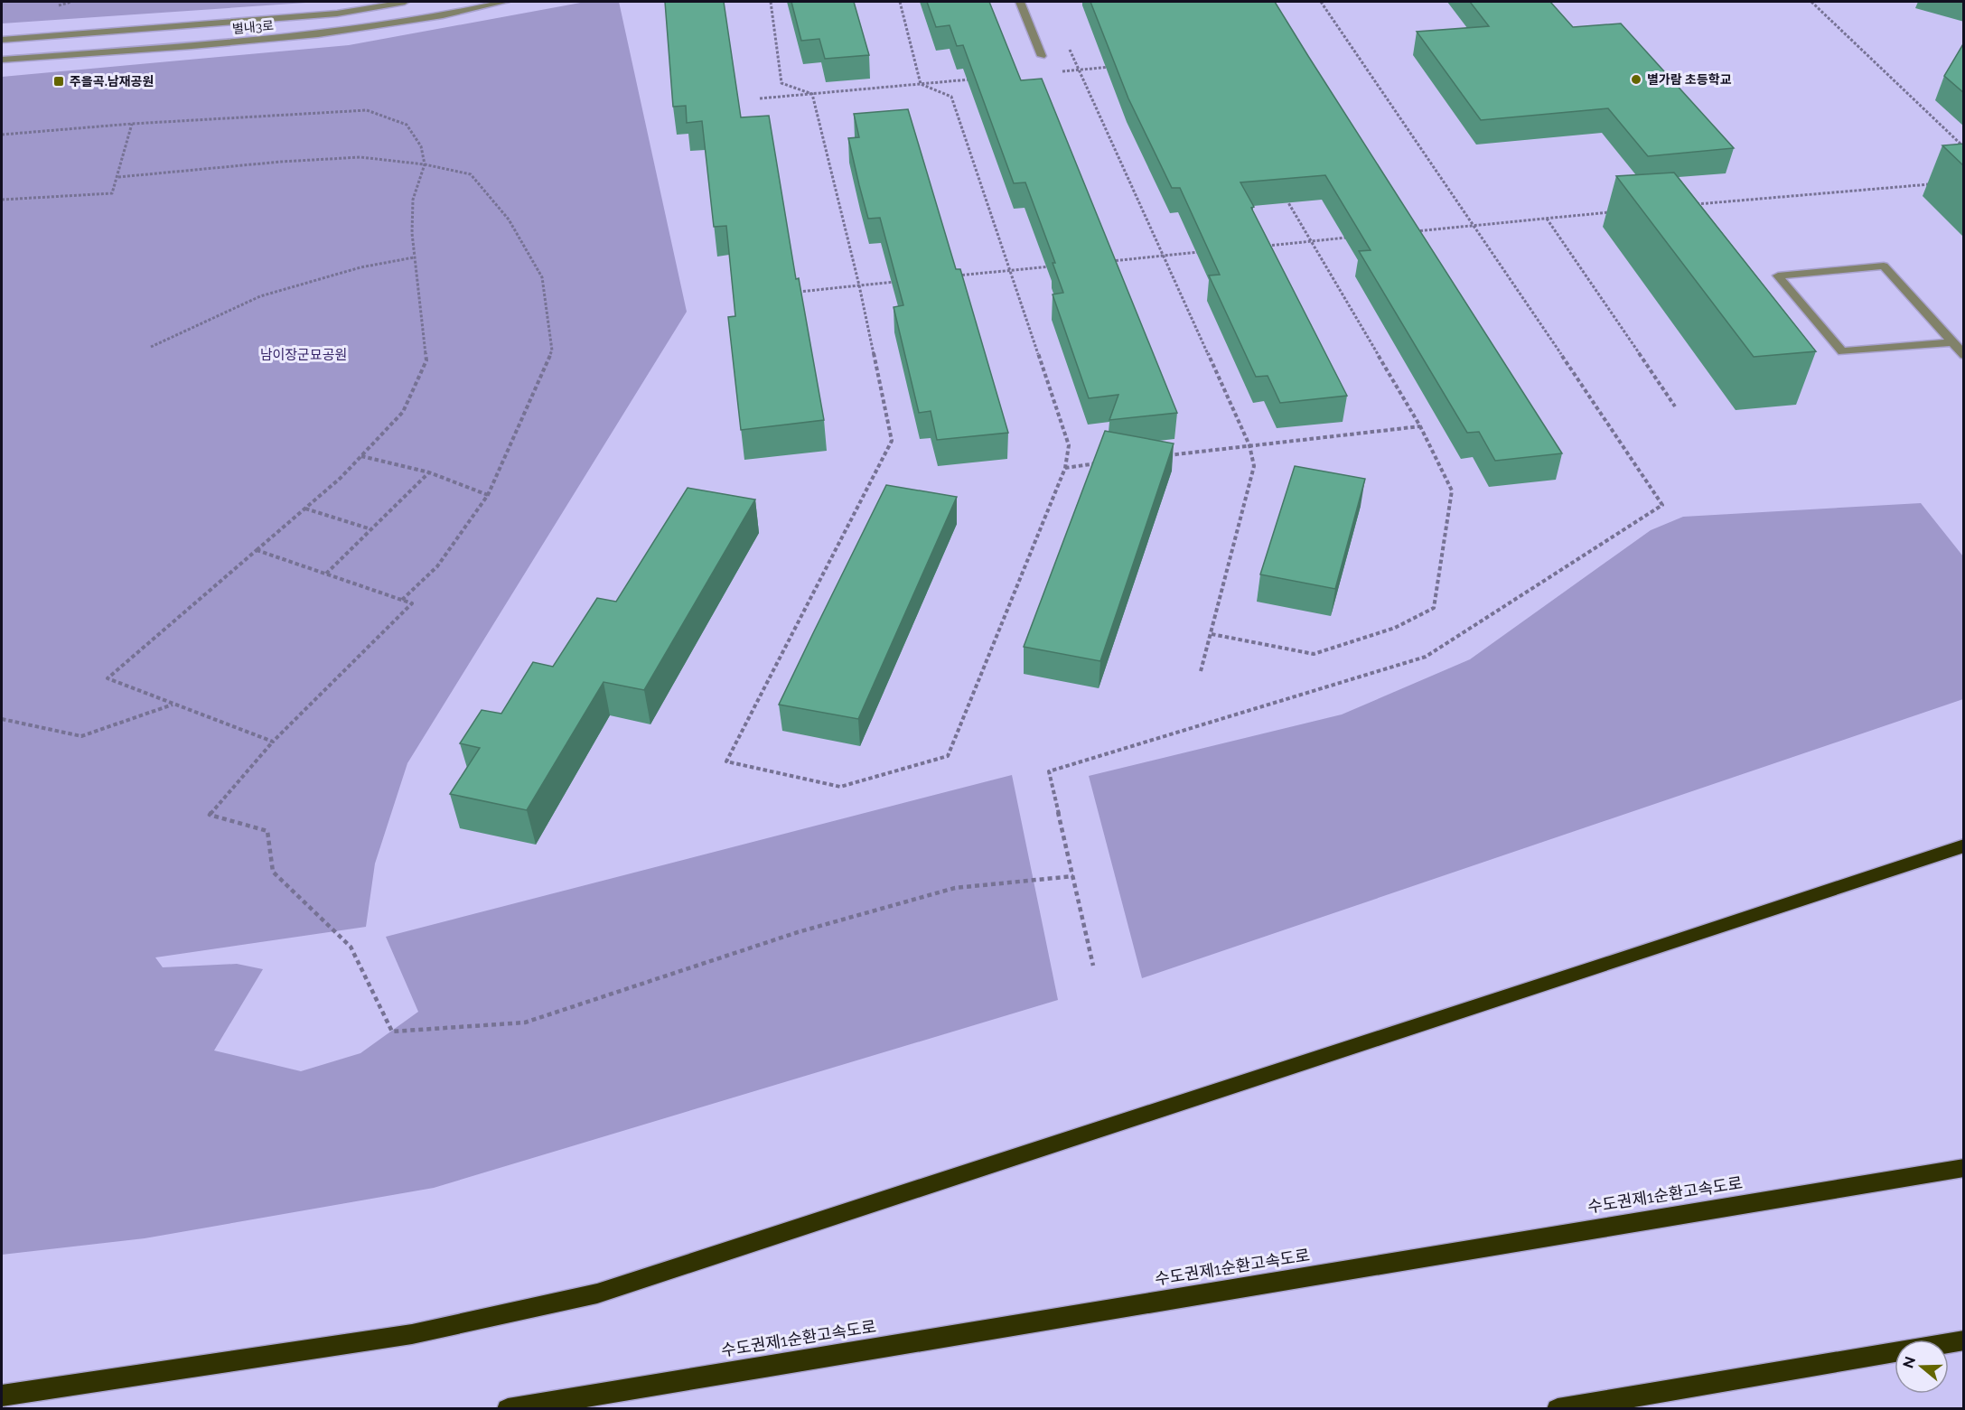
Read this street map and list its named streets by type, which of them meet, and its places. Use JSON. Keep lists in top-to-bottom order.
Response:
{
  "streets": {
    "highway": ["수도권제1순환고속도로"],
    "street": ["별내3로"]
  },
  "parks": ["남이장군묘공원"],
  "places": {
    "other": ["별가람 초등학교"],
    "transit": ["주을곡.남재공원"]
  },
  "north": "left"
}
